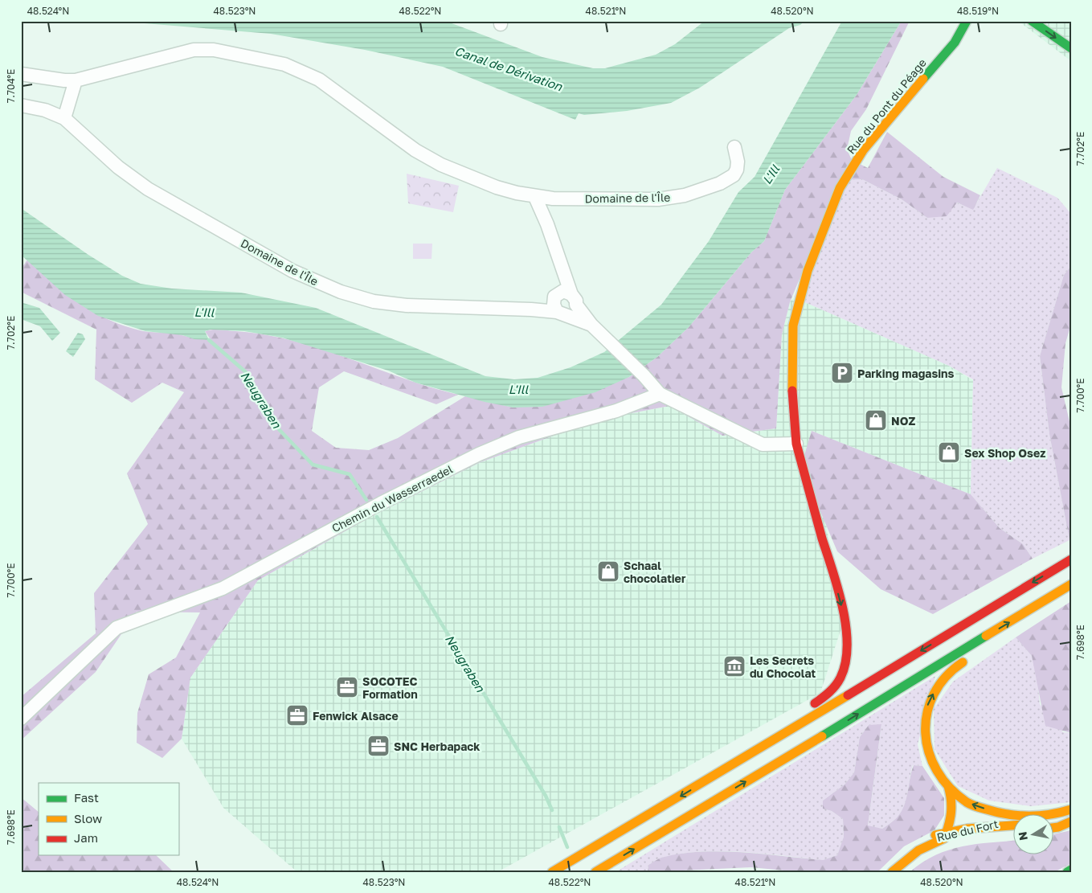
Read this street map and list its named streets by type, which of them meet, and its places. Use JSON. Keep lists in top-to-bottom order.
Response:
{
  "streets": {
    "main road": ["Rue du Pont du Péage", "Rue du Fort"],
    "street": ["Domaine de l'Île", "Chemin du Wasserraedel"]
  },
  "one_way": ["Rue du Pont du Péage"],
  "water": ["Canal de Dérivation", "L'Ill", "Neugraben"],
  "places": {
    "parking": ["Parking magasins"],
    "shop": ["NOZ", "Sex Shop Osez", "Schaal chocolatier"],
    "museum": ["Les Secrets du Chocolat"],
    "office": ["SOCOTEC Formation", "Fenwick Alsace", "SNC Herbapack"]
  },
  "legend": ["Fast", "Slow", "Jam"],
  "north": "left",
  "coordinates": [
    "48.524°N",
    "48.523°N",
    "48.522°N",
    "48.521°N",
    "48.520°N",
    "48.519°N",
    "7.704°E",
    "7.702°E",
    "7.700°E",
    "7.698°E"
  ]
}
